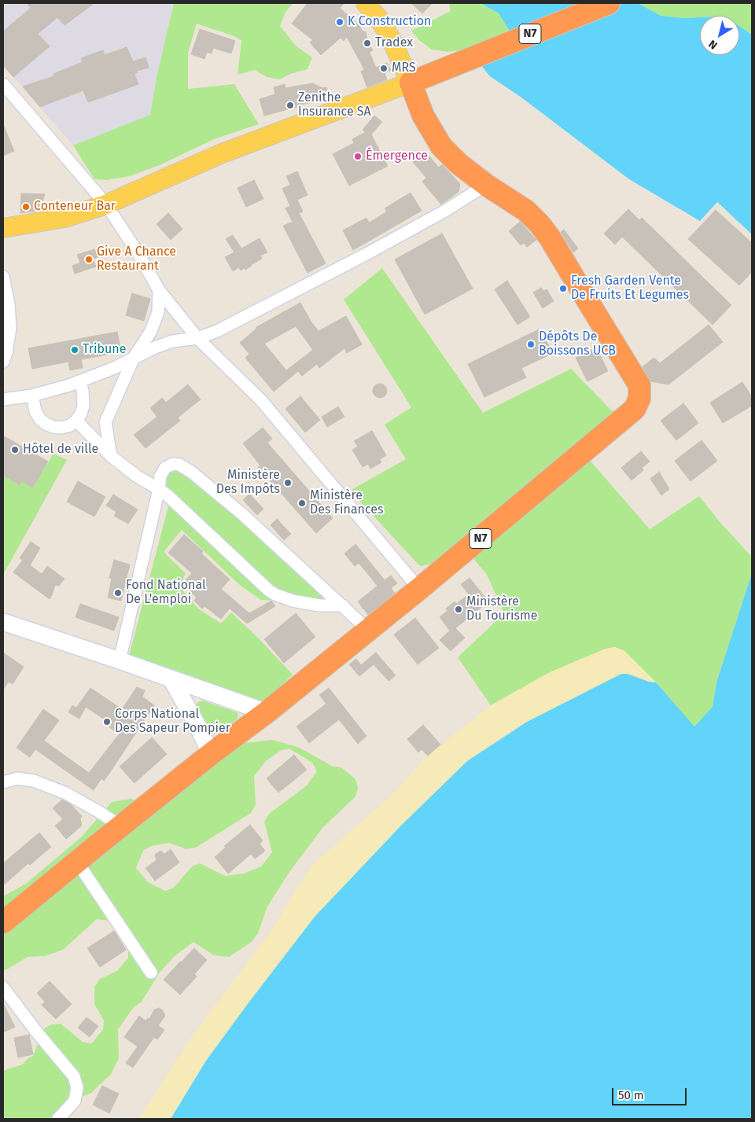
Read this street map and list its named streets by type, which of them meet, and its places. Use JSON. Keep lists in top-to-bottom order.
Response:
{
  "streets": {
    "highway": ["N7"]
  },
  "places": [
    "K Construction",
    "Tradex",
    "MRS",
    "Zenithe Insurance SA",
    "Émergence",
    "Conteneur Bar",
    "Give A Chance Restaurant",
    "Fresh Garden Vente De Fruits Et Legumes",
    "Dépôts De Boissons UCB",
    "Tribune",
    "Hôtel de ville",
    "Ministère Des Impôts",
    "Ministère Des Finances",
    "Fond National De L'emploi",
    "Ministère Du Tourisme",
    "Corps National Des Sapeur Pompier"
  ],
  "scale_bar": "50 m",
  "north": "bottom left"
}
